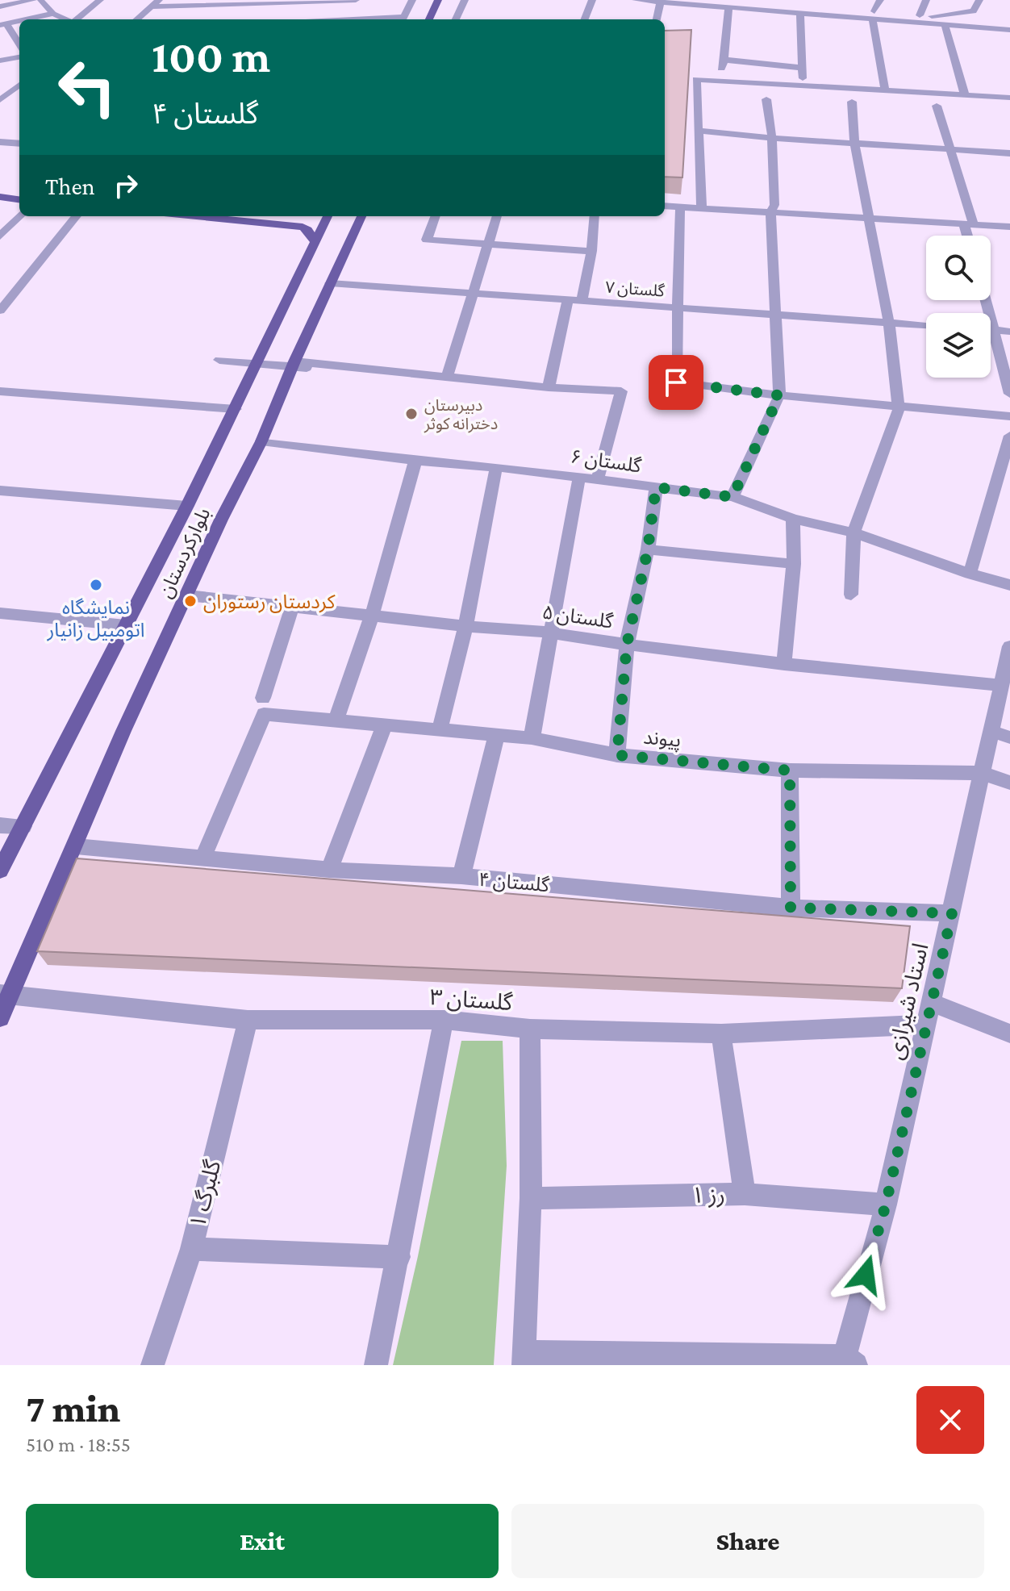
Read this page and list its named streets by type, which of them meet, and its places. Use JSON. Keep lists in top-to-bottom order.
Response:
{
  "streets": {
    "main road": ["بلوارکردستان"],
    "street": [
      "گلستان ۷",
      "گلستان ۶",
      "گلستان ۵",
      "پیوند",
      "گلستان ۴",
      "گلستان ۳",
      "استاد شیرازی",
      "گلبرگ ۱",
      "رز ۱"
    ]
  },
  "crossings": [
    ["گلستان ۷", "بلوارکردستان"],
    ["گلستان ۶", "بلوارکردستان"],
    ["بلوارکردستان", "گلستان ۵"],
    ["بلوارکردستان", "گلستان ۴"],
    ["بلوارکردستان", "گلستان ۳"],
    ["گلستان ۵", "استاد شیرازی"],
    ["پیوند", "استاد شیرازی"],
    ["گلستان ۴", "استاد شیرازی"],
    ["گلستان ۳", "استاد شیرازی"],
    ["گلستان ۳", "گلبرگ ۱"],
    ["استاد شیرازی", "رز ۱"]
  ],
  "places": ["دبیرستان دخترانه کوثر", "نمایشگاه اتومبیل زانیار", "کردستان رستوران"],
  "page": {
    "turn": ["100 m", "گلستان ۴"],
    "then": "Then",
    "heading": ["7 min", "510 m · 18:55"],
    "buttons": ["Exit", "Share"]
  }
}
